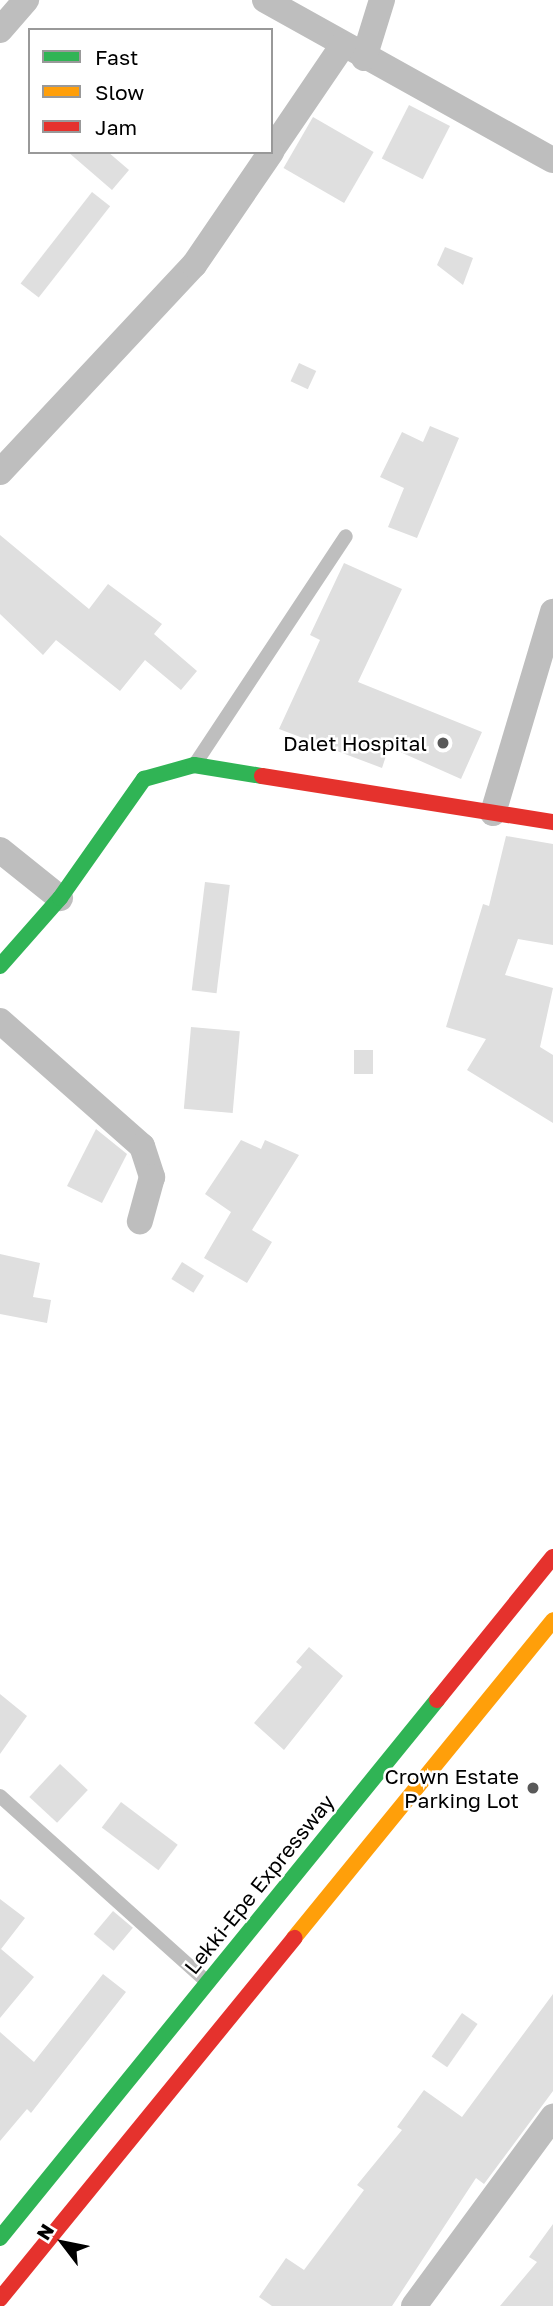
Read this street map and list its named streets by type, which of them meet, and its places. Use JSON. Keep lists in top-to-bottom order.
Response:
{
  "streets": {
    "main road": ["Lekki-Epe Expressway"]
  },
  "places": ["Dalet Hospital", "Crown Estate Parking Lot"],
  "legend": ["Fast", "Slow", "Jam"],
  "north": "top left"
}
